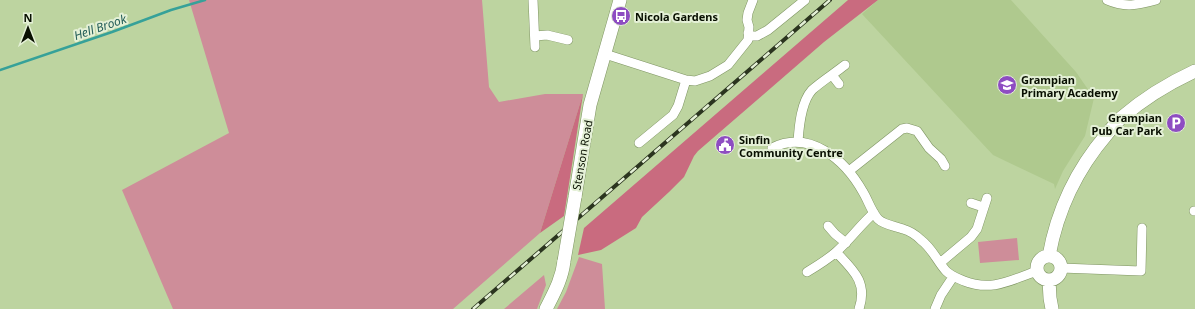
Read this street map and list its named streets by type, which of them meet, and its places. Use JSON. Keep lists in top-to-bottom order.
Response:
{
  "streets": {
    "street": ["Stenson Road"]
  },
  "water": ["Hell Brook"],
  "places": {
    "bus stop": ["Nicola Gardens"],
    "school or university": ["Grampian Primary Academy"],
    "parking": ["Grampian Pub Car Park"],
    "public building": ["Sinfin Community Centre"]
  },
  "north": "top"
}
